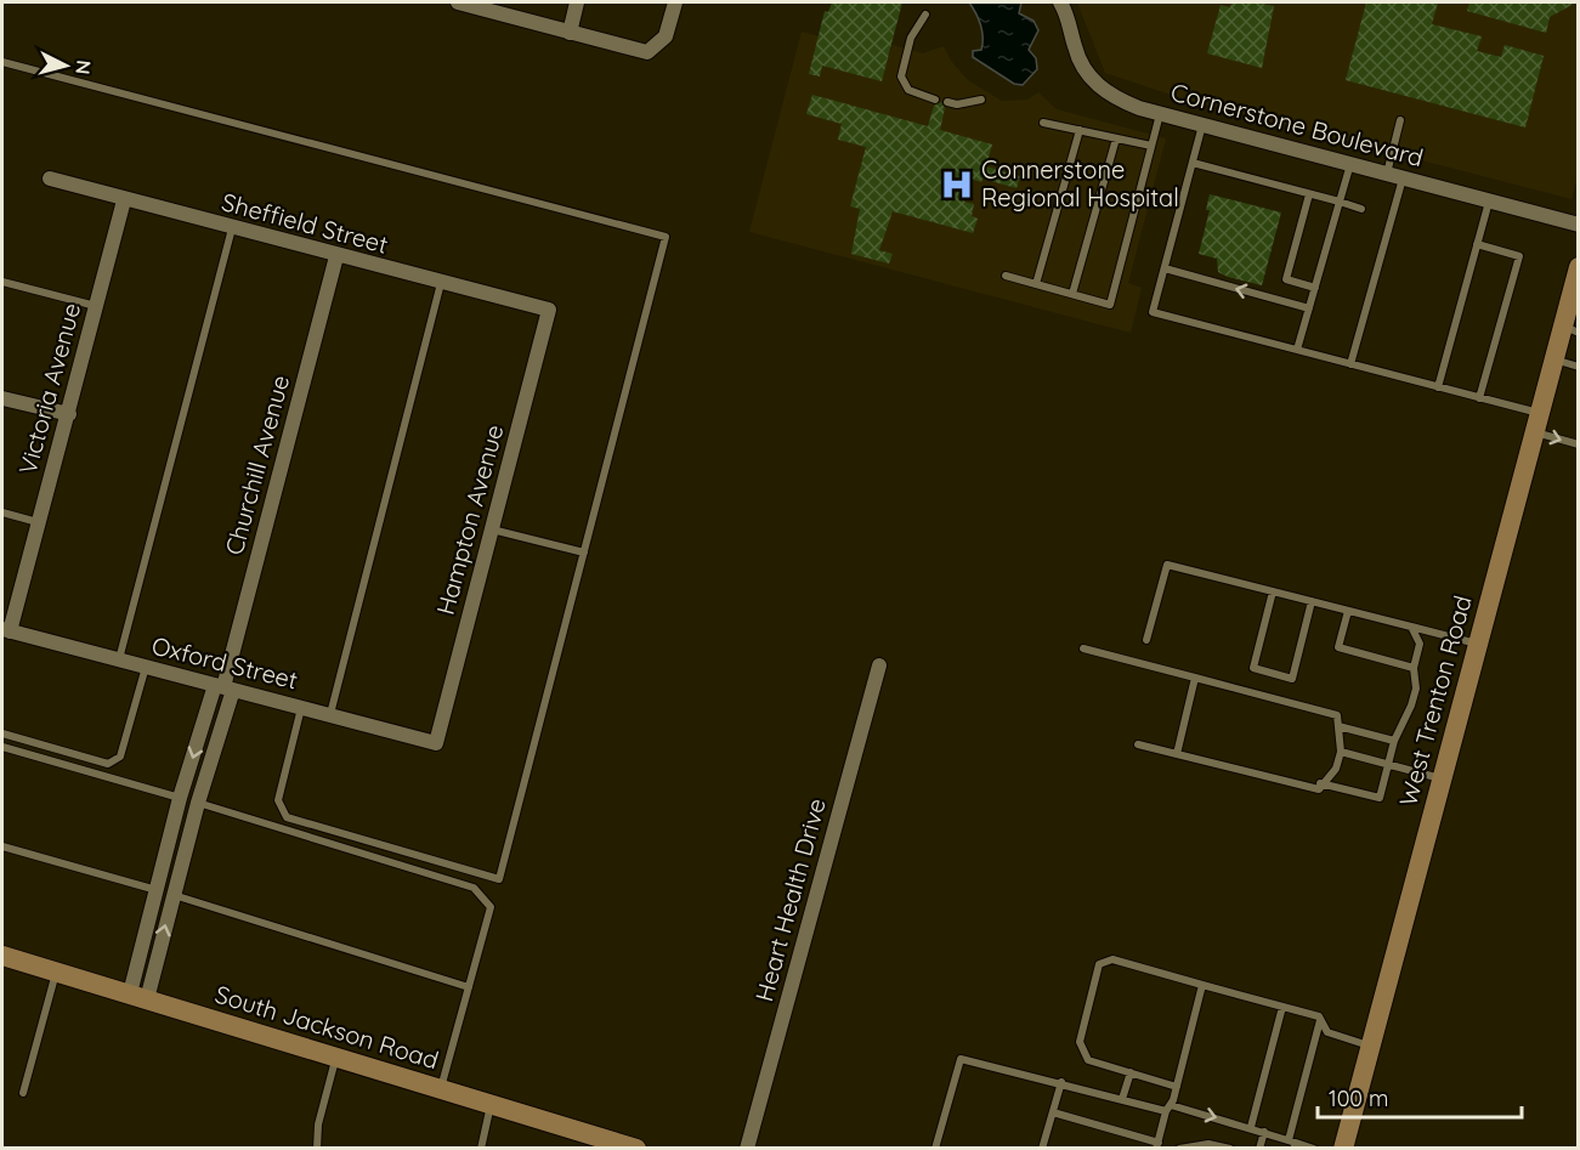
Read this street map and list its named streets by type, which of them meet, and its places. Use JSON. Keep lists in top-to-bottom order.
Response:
{
  "streets": {
    "main road": ["West Trenton Road", "South Jackson Road"],
    "street": [
      "Cornerstone Boulevard",
      "Sheffield Street",
      "Victoria Avenue",
      "Churchill Avenue",
      "Hampton Avenue",
      "Oxford Street",
      "Heart Health Drive"
    ]
  },
  "crossings": [
    ["Sheffield Street", "Victoria Avenue"],
    ["Sheffield Street", "Churchill Avenue"],
    ["Sheffield Street", "Hampton Avenue"],
    ["Victoria Avenue", "Oxford Street"],
    ["Churchill Avenue", "Oxford Street"],
    ["Churchill Avenue", "South Jackson Road"],
    ["Hampton Avenue", "Oxford Street"]
  ],
  "places": {
    "hospital": ["Connerstone Regional Hospital"]
  },
  "scale_bar": "100 m",
  "north": "right"
}
